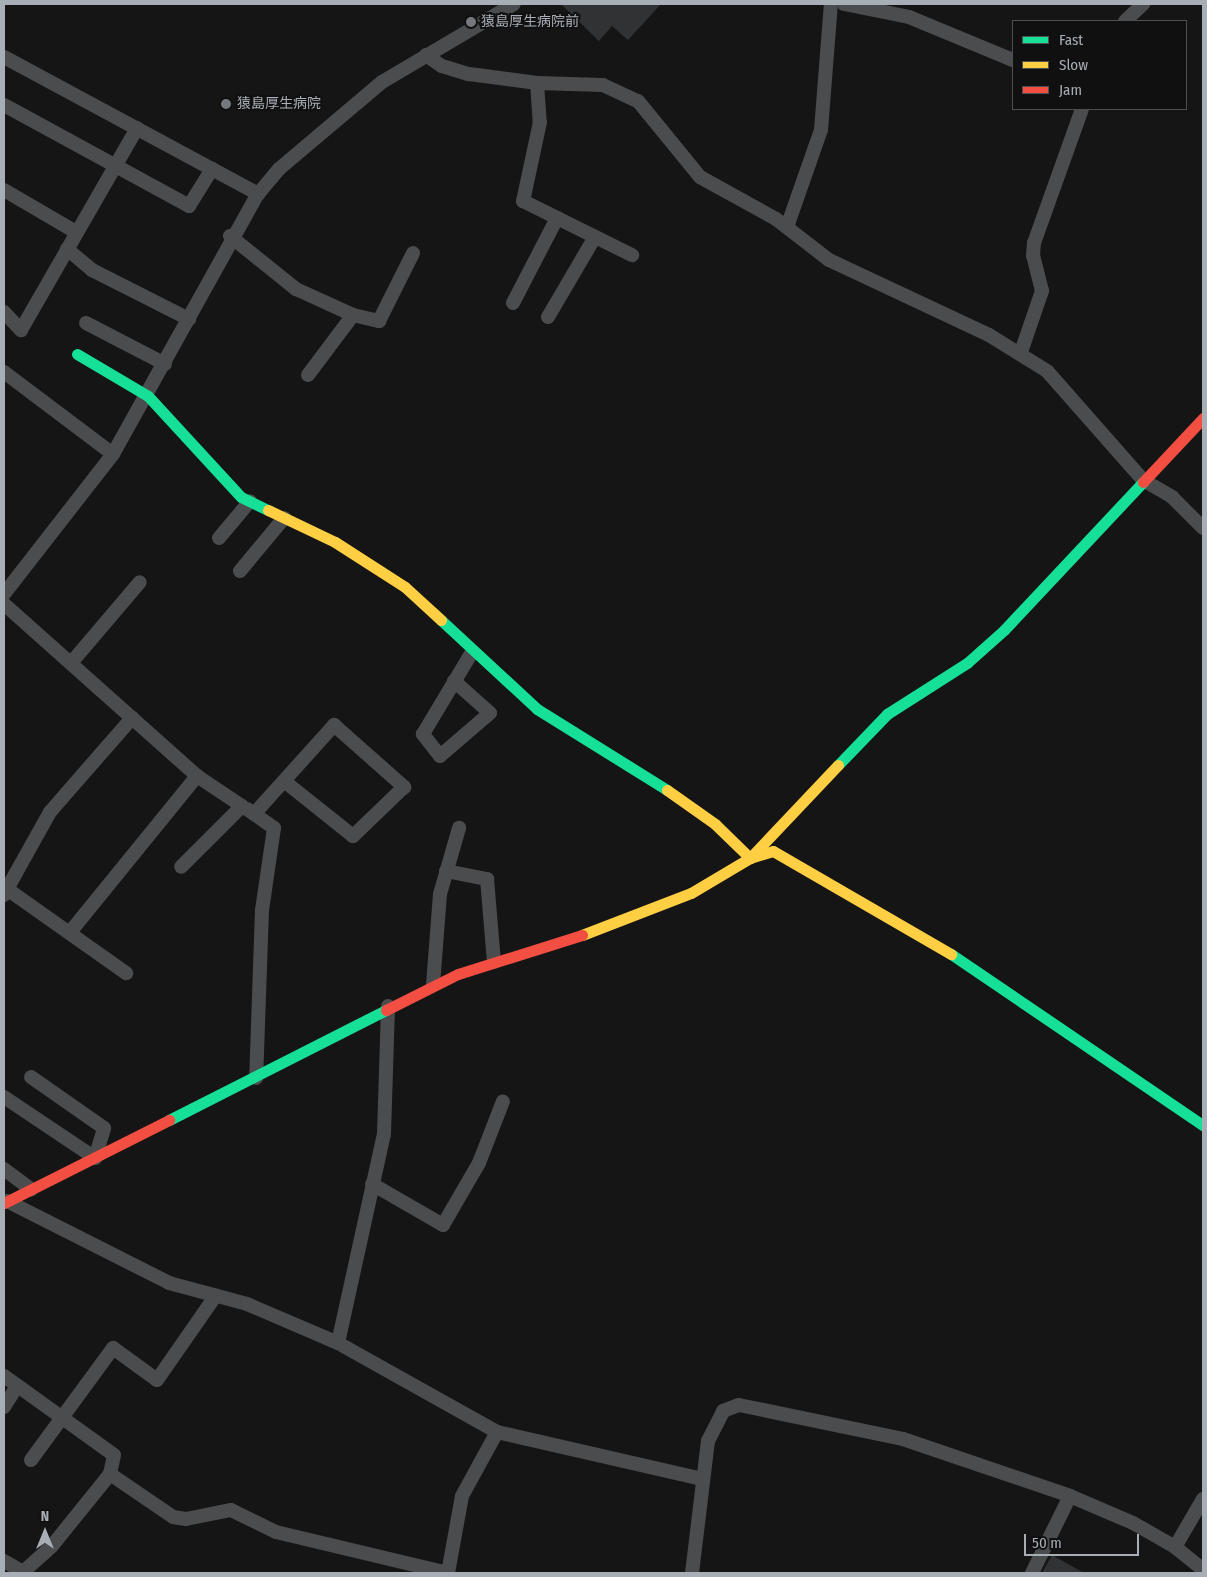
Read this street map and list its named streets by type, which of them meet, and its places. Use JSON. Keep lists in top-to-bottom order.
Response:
{
  "places": ["猿島厚生病院前", "猿島厚生病院"],
  "legend": ["Fast", "Slow", "Jam"],
  "scale_bar": "50 m",
  "north": "top"
}
